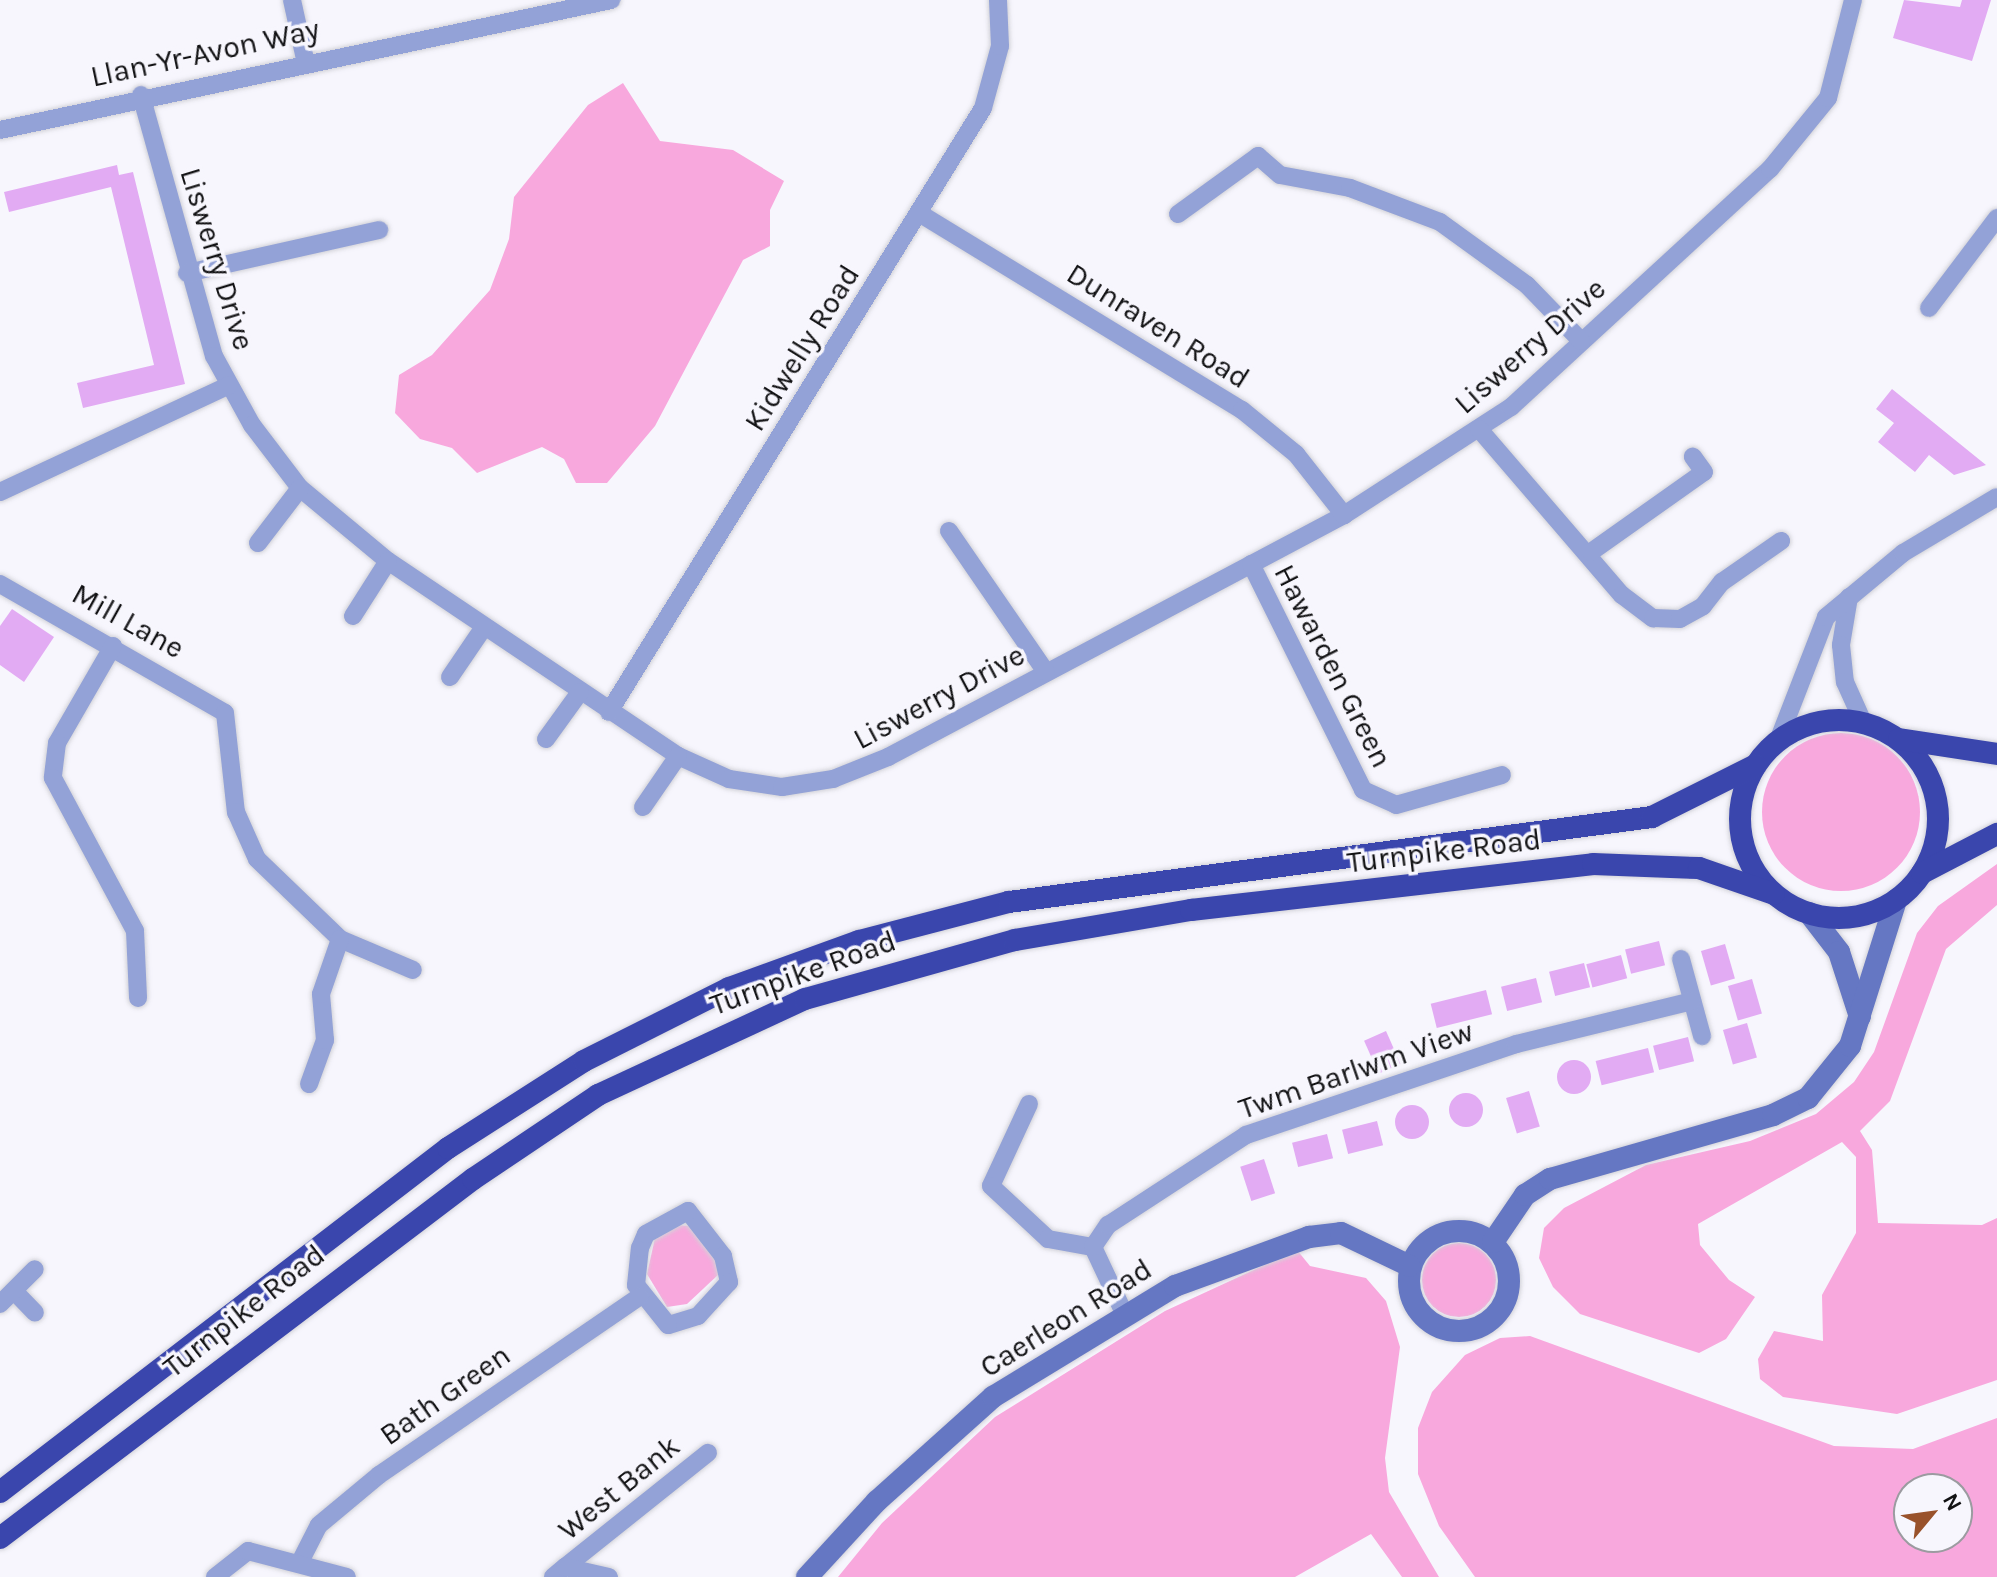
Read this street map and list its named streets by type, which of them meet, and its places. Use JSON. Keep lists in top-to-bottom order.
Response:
{
  "streets": {
    "highway": ["Turnpike Road"],
    "main road": ["Caerleon Road"],
    "street": [
      "Llan-Yr-Avon Way",
      "Liswerry Drive",
      "Dunraven Road",
      "Kidwelly Road",
      "Mill Lane",
      "Hawarden Green",
      "Twm Barlwm View",
      "Bath Green",
      "West Bank"
    ]
  },
  "crossings": [
    ["Llan-Yr-Avon Way", "Liswerry Drive"],
    ["Liswerry Drive", "Dunraven Road"],
    ["Liswerry Drive", "Kidwelly Road"],
    ["Liswerry Drive", "Hawarden Green"],
    ["Dunraven Road", "Kidwelly Road"]
  ],
  "north": "top right"
}
